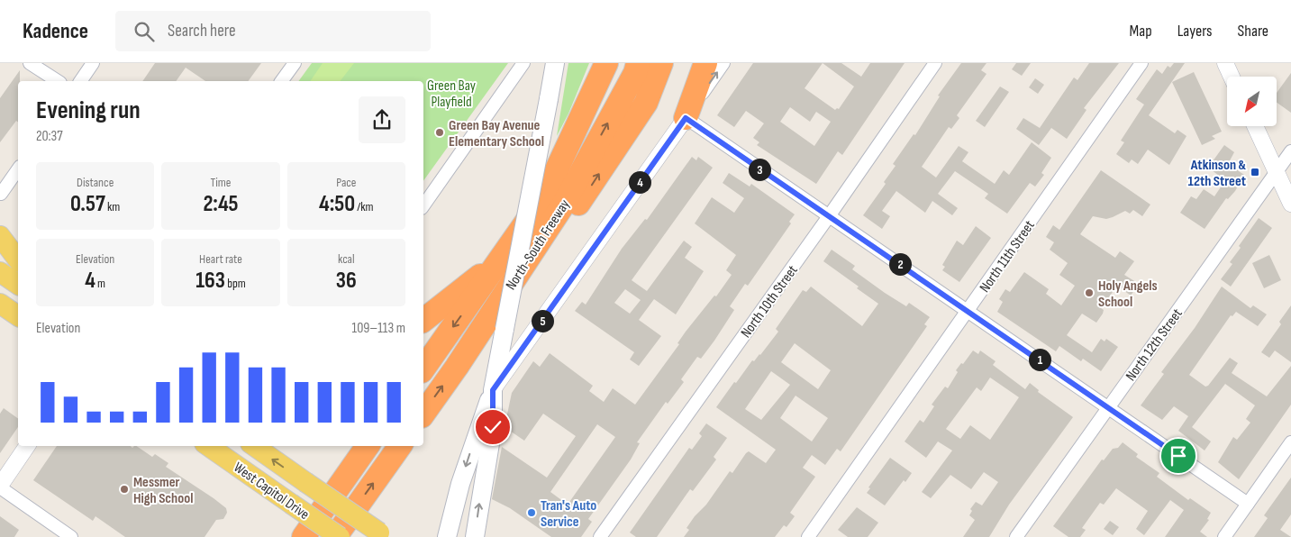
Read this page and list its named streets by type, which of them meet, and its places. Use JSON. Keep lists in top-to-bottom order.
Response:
{
  "streets": {
    "highway": ["North-South Freeway"],
    "main road": ["West Capitol Drive"],
    "street": ["North 11th Street", "North 10th Street", "North 12th Street"]
  },
  "parks": ["Green Bay Playfield"],
  "places": {
    "other": [
      "Green Bay Avenue Elementary School",
      "Holy Angels School",
      "Messmer High School",
      "Tran's Auto Service"
    ],
    "transit": ["Atkinson & 12th Street"]
  },
  "north": "bottom left",
  "page": {
    "header": "Kadence",
    "search": "Search here",
    "nav": ["Map", "Layers", "Share"],
    "heading": ["Evening run", "20:37"],
    "stats": [
      ["Distance", "0.57 km"],
      ["Time", "2:45"],
      ["Pace", "4:50 /km"],
      ["Elevation", "4 m"],
      ["Heart rate", "163 bpm"],
      ["kcal", "36"]
    ],
    "pins": [
      "3",
      "4",
      "2",
      "5",
      "1"
    ],
    "chart": ["Elevation", "109–113 m"]
  }
}
